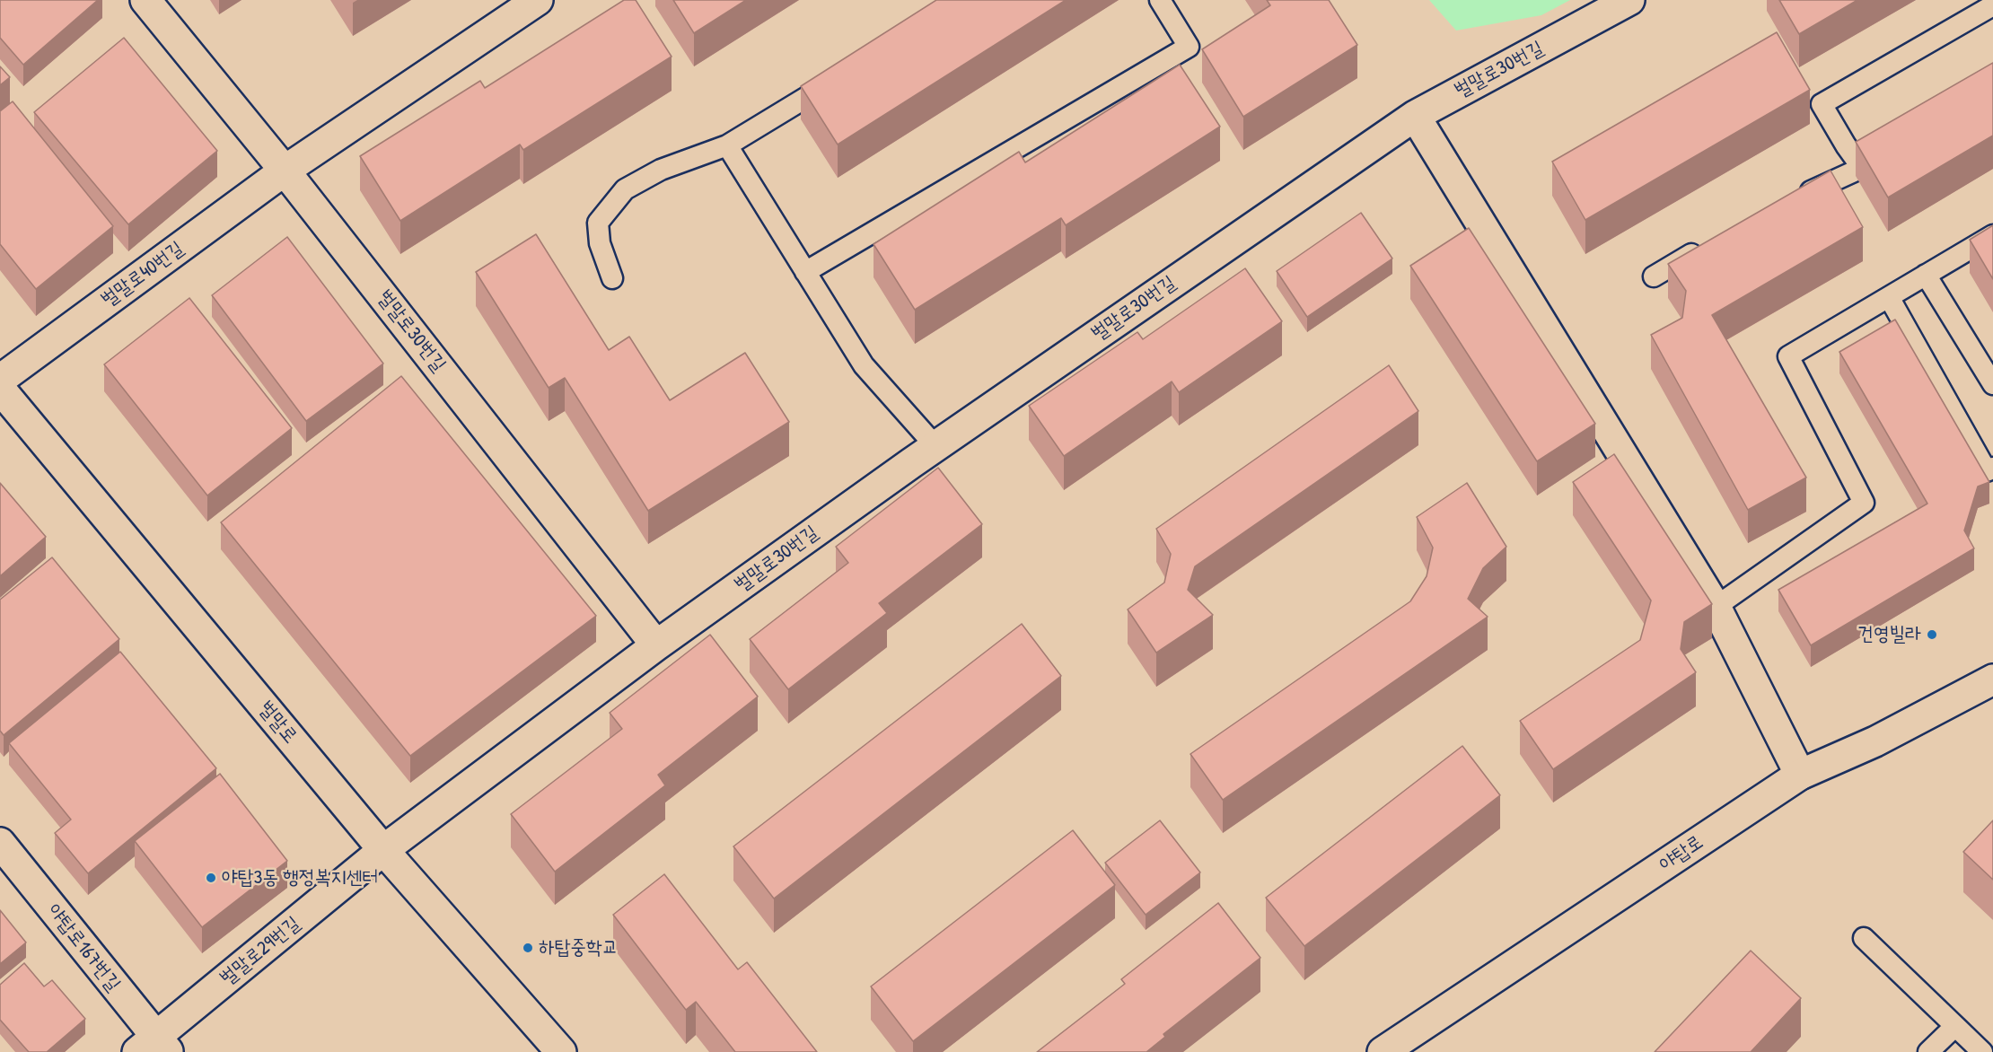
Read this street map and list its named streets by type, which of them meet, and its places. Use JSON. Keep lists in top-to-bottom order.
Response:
{
  "streets": {
    "street": [
      "벌말로30번길",
      "벌말로40번길",
      "벌말로",
      "야탑로",
      "야탑로167번길",
      "벌말로29번길"
    ]
  },
  "crossings": [
    ["벌말로30번길", "벌말로40번길"],
    ["벌말로30번길", "벌말로"],
    ["벌말로30번길", "벌말로29번길"],
    ["벌말로", "벌말로29번길"],
    ["야탑로167번길", "벌말로29번길"]
  ],
  "places": ["건영빌라", "야탑3동 행정복지센터", "하탑중학교"]
}
